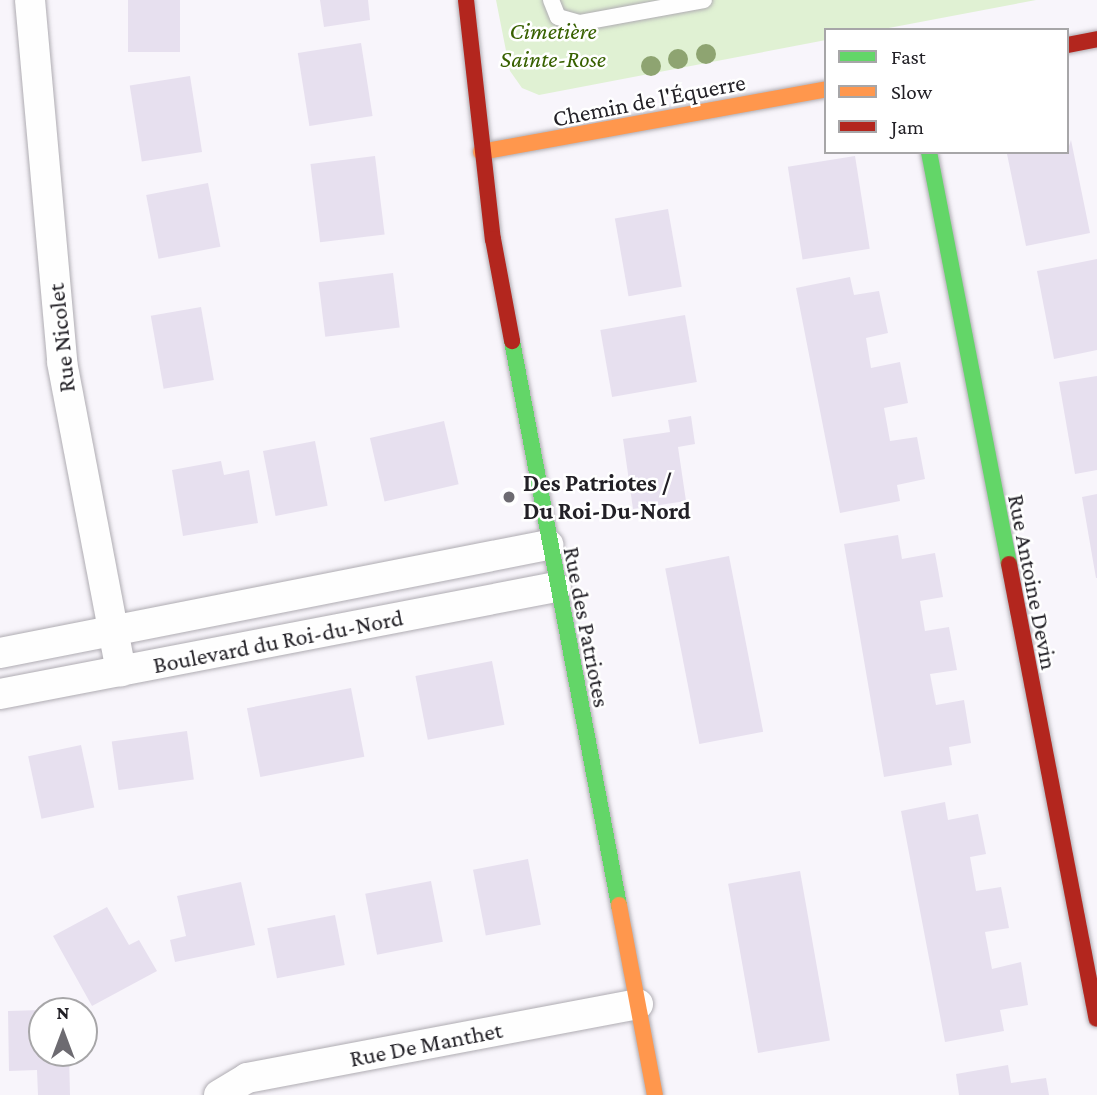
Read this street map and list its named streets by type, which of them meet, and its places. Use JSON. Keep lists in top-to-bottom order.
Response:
{
  "streets": {
    "street": [
      "Chemin de l'Équerre",
      "Rue Nicolet",
      "Rue Antoine Devin",
      "Rue des Patriotes",
      "Boulevard du Roi-du-Nord",
      "Rue De Manthet"
    ]
  },
  "crossings": [
    ["Chemin de l'Équerre", "Rue des Patriotes"],
    ["Rue Nicolet", "Boulevard du Roi-du-Nord"],
    ["Rue des Patriotes", "Boulevard du Roi-du-Nord"],
    ["Rue des Patriotes", "Rue De Manthet"]
  ],
  "parks": ["Cimetière Sainte-Rose"],
  "places": ["Des Patriotes / Du Roi-Du-Nord"],
  "legend": ["Fast", "Slow", "Jam"],
  "north": "top"
}
